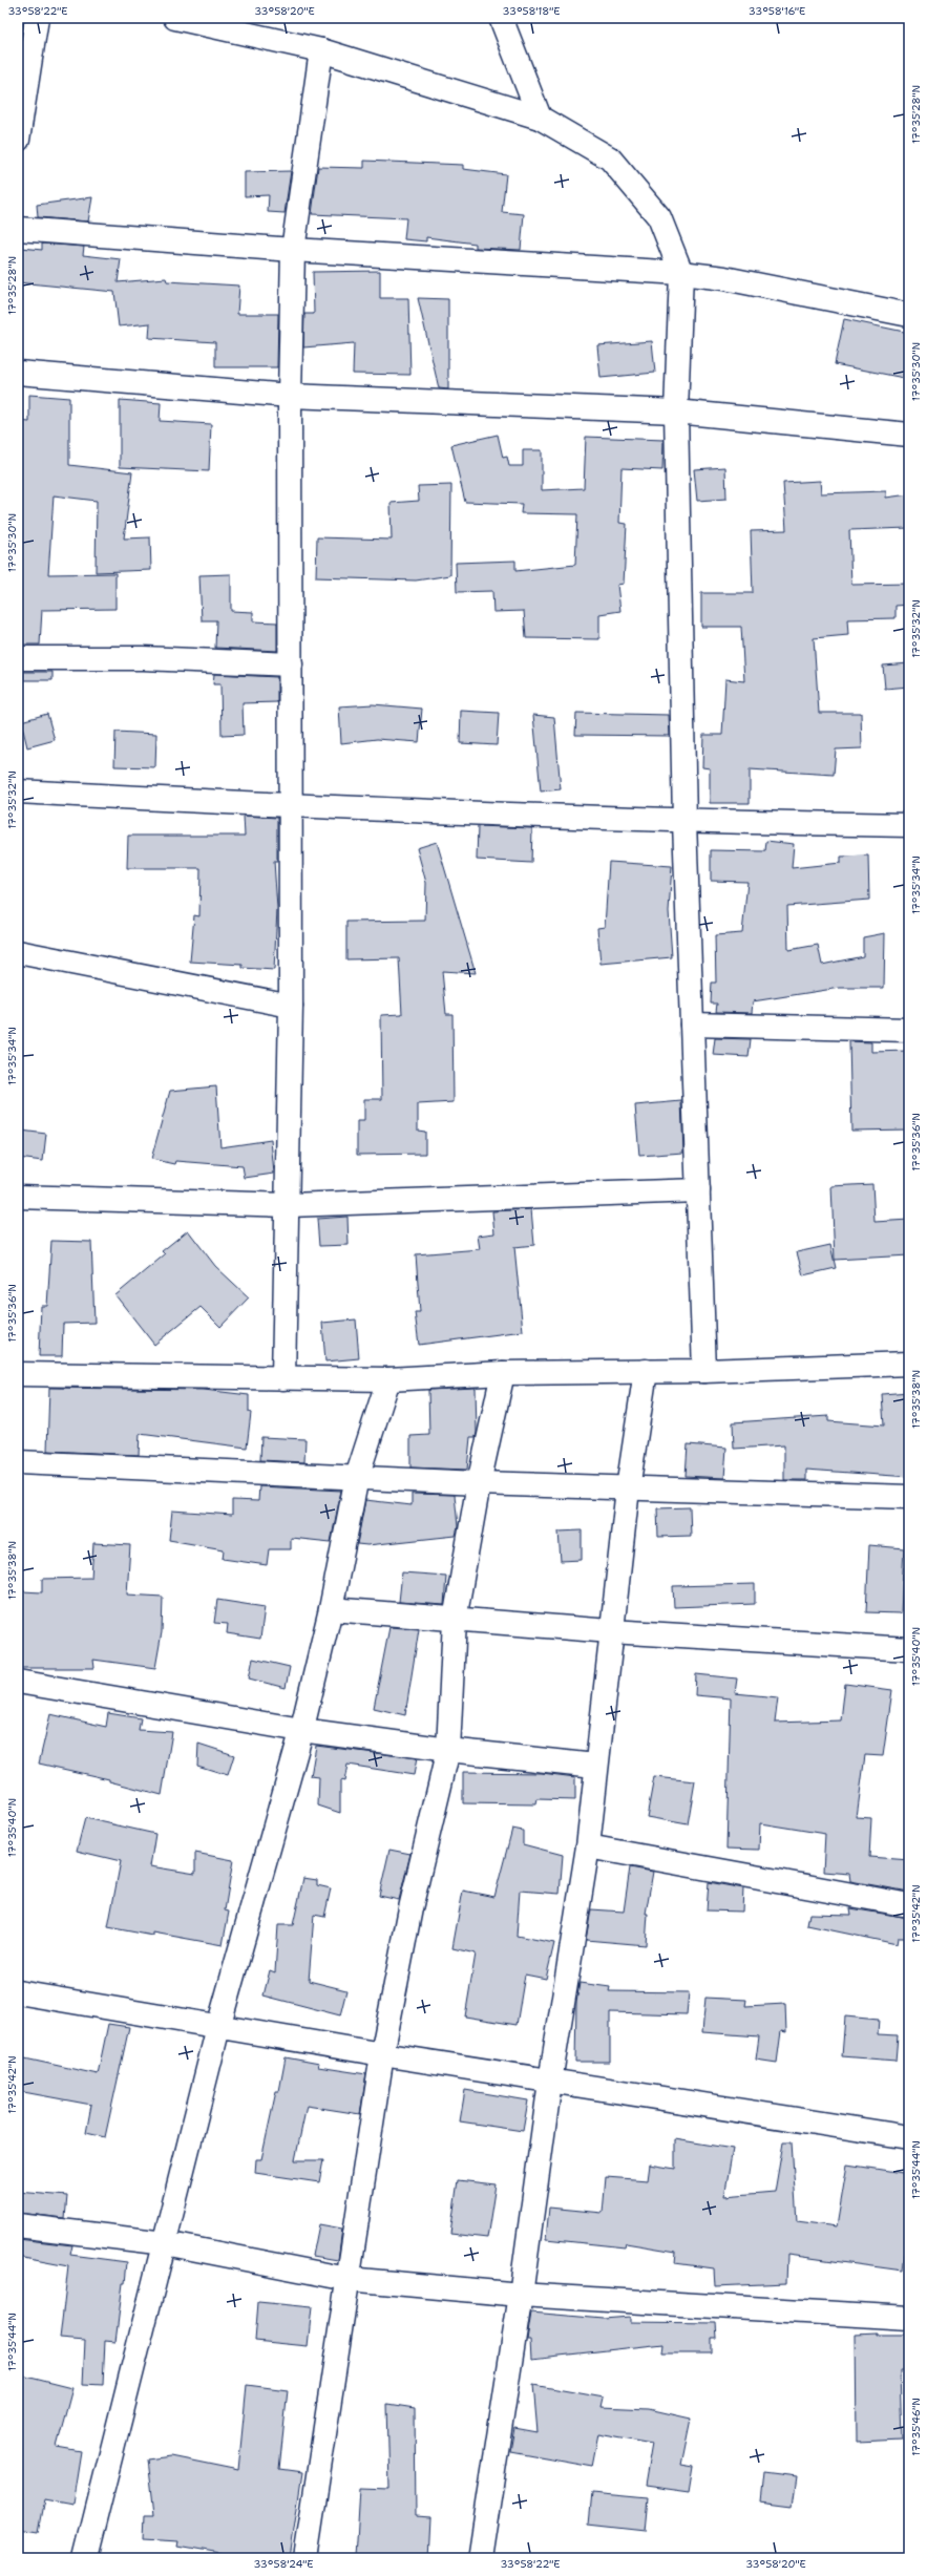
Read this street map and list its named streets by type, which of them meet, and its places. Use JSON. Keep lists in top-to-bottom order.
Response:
{
  "coordinates": [
    "33°58'22\"E",
    "33°58'20\"E",
    "33°58'18\"E",
    "33°58'16\"E",
    "17°35'28\"N",
    "17°35'30\"N",
    "17°35'32\"N",
    "17°35'34\"N",
    "17°35'36\"N",
    "17°35'38\"N",
    "17°35'40\"N",
    "17°35'42\"N",
    "17°35'44\"N",
    "17°35'46\"N",
    "33°58'24\"E"
  ]
}
